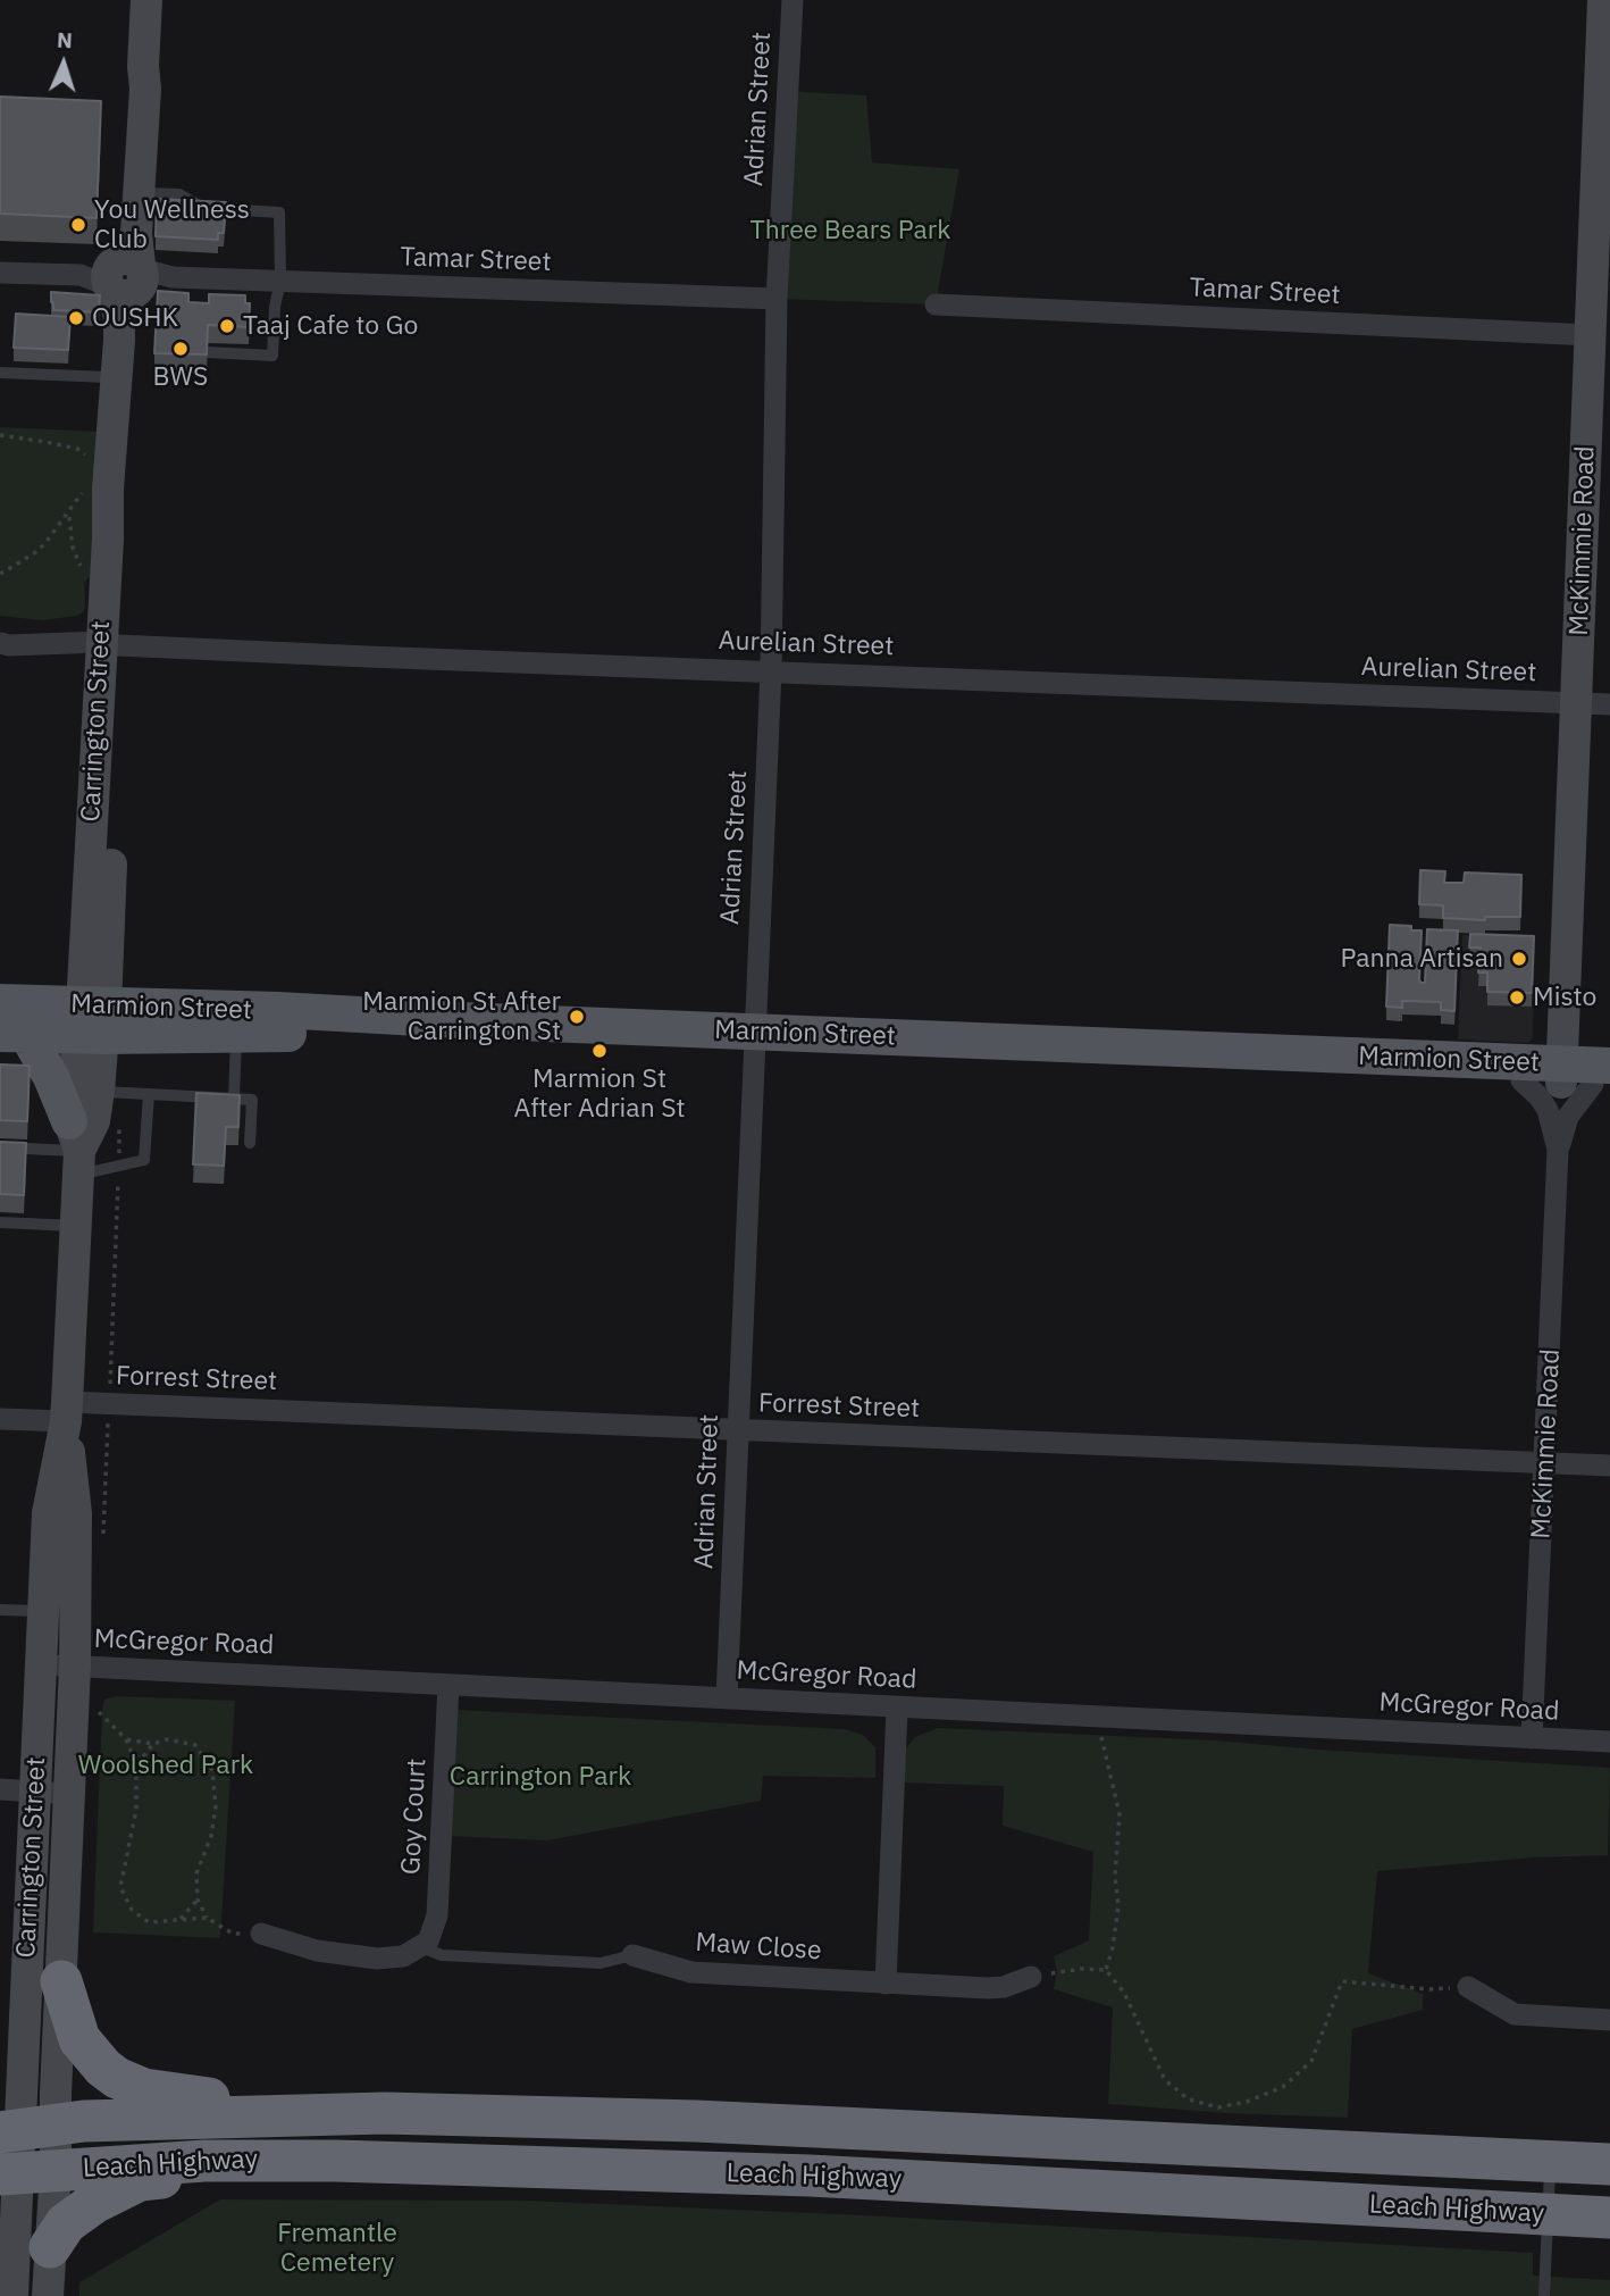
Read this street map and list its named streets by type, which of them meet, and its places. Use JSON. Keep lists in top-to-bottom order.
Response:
{
  "streets": {
    "highway": ["Leach Highway"],
    "main road": ["McKimmie Road", "Carrington Street", "Marmion Street"],
    "street": [
      "Adrian Street",
      "Tamar Street",
      "Aurelian Street",
      "Forrest Street",
      "McGregor Road",
      "Goy Court",
      "Maw Close"
    ]
  },
  "crossings": [
    ["Adrian Street", "Tamar Street"],
    ["Adrian Street", "Aurelian Street"],
    ["Adrian Street", "Marmion Street"],
    ["Adrian Street", "Forrest Street"],
    ["Adrian Street", "McGregor Road"],
    ["Tamar Street", "McKimmie Road"],
    ["Tamar Street", "Carrington Street"],
    ["McKimmie Road", "Aurelian Street"],
    ["McKimmie Road", "Marmion Street"],
    ["McKimmie Road", "Forrest Street"],
    ["McKimmie Road", "McGregor Road"],
    ["Aurelian Street", "Carrington Street"],
    ["Carrington Street", "Marmion Street"],
    ["Carrington Street", "Forrest Street"],
    ["Carrington Street", "McGregor Road"],
    ["Carrington Street", "Leach Highway"],
    ["McGregor Road", "Goy Court"],
    ["Goy Court", "Maw Close"]
  ],
  "parks": [
    "Three Bears Park",
    "Woolshed Park",
    "Carrington Park",
    "Fremantle Cemetery"
  ],
  "places": [
    "You Wellness Club",
    "OUSHK",
    "Taaj Cafe to Go",
    "BWS",
    "Panna Artisan",
    "Misto",
    "Marmion St After Carrington St",
    "Marmion St After Adrian St"
  ],
  "north": "top"
}
